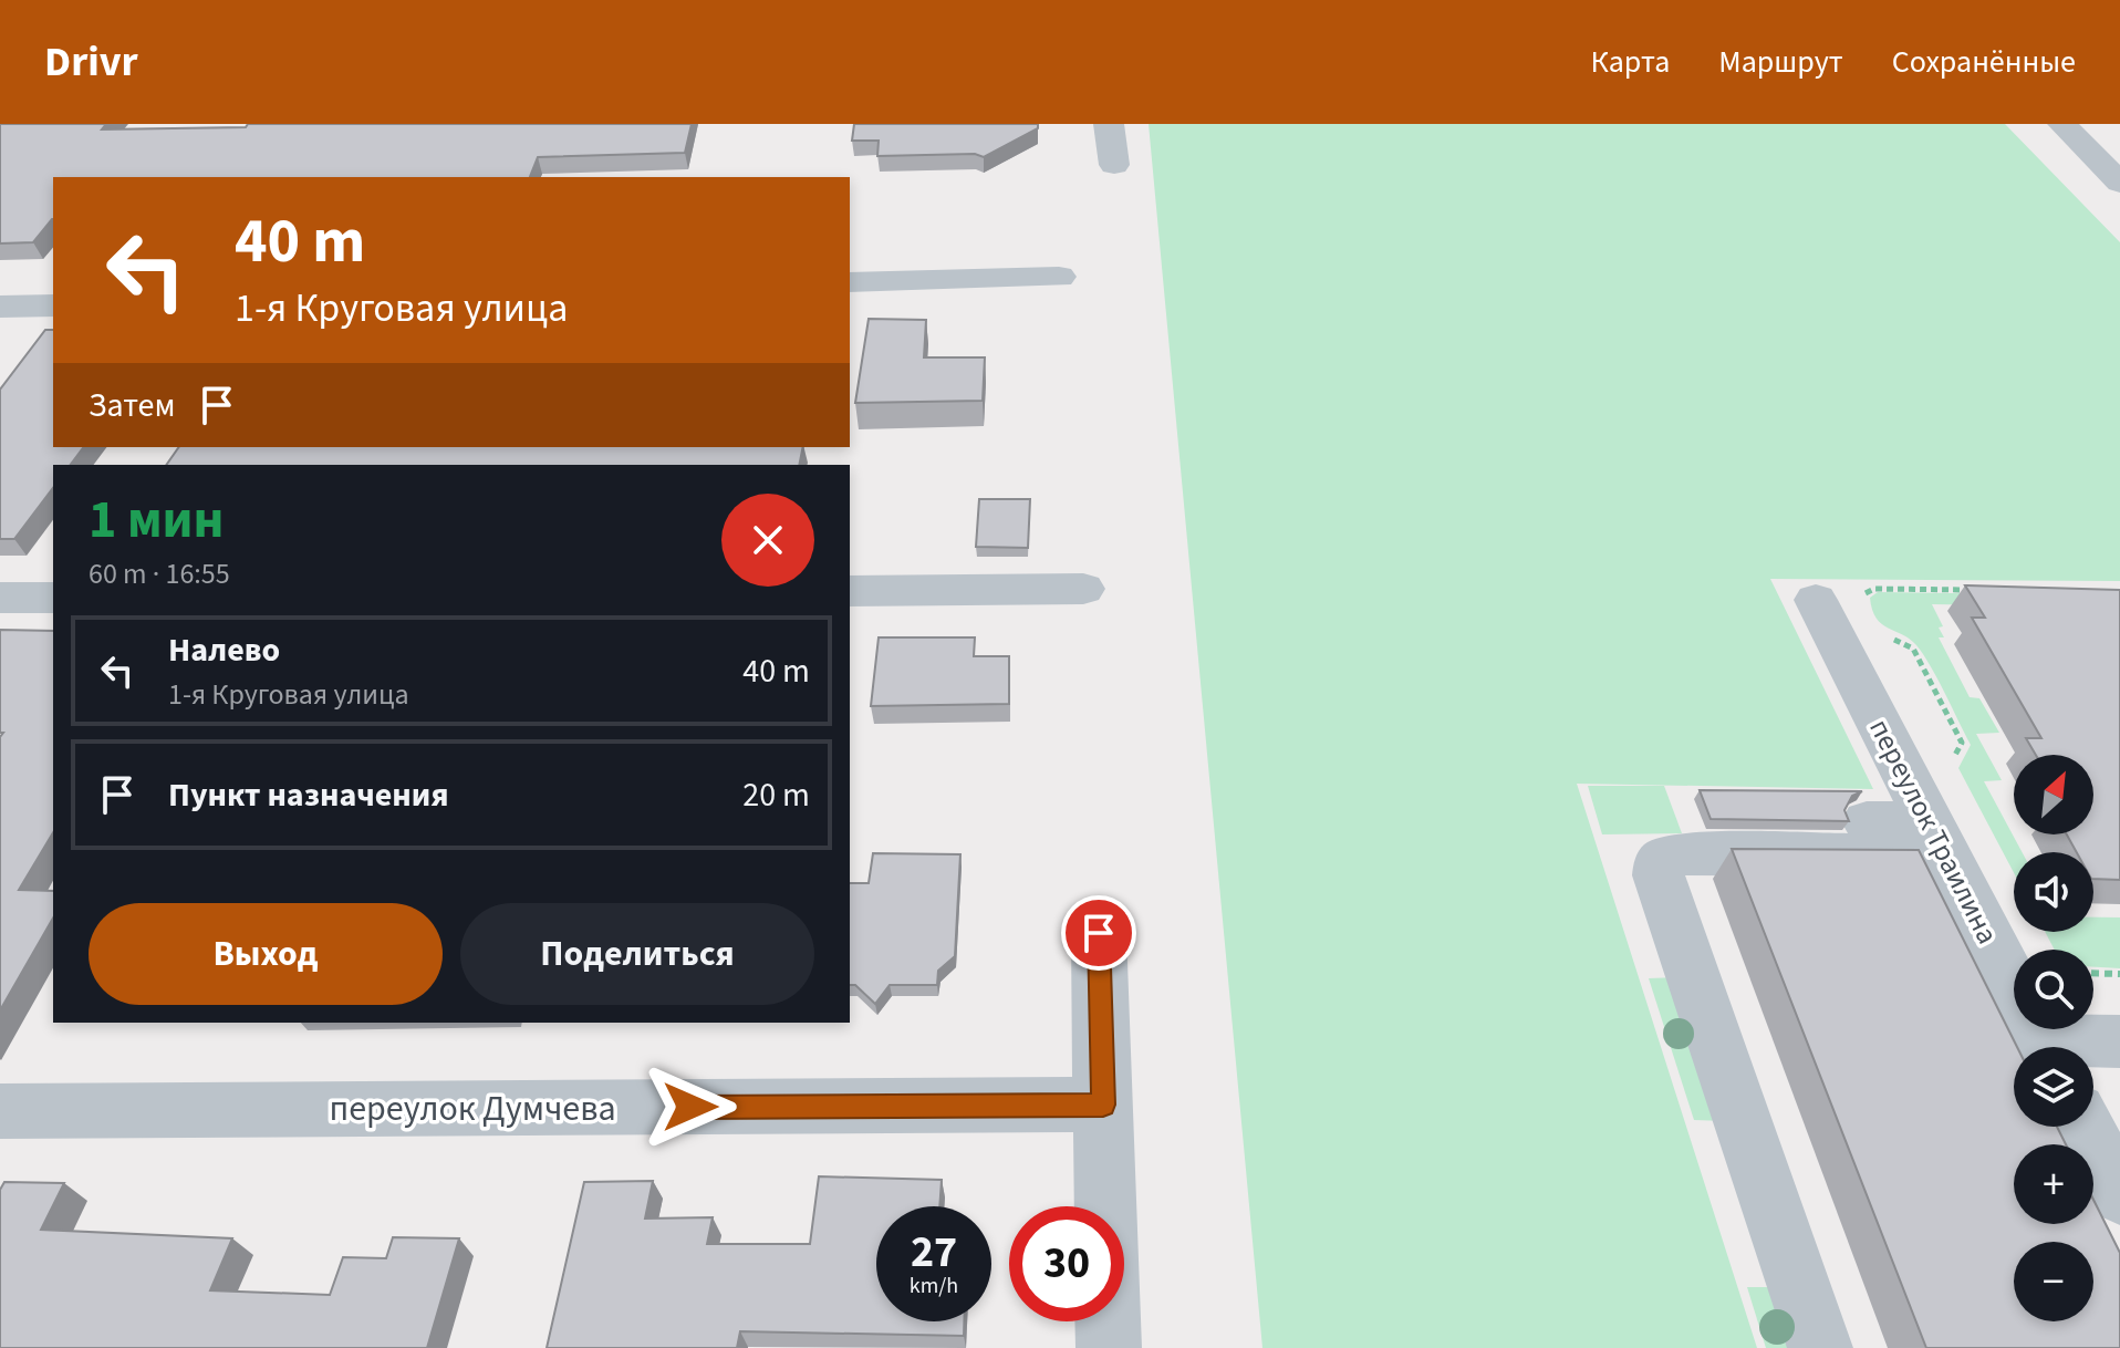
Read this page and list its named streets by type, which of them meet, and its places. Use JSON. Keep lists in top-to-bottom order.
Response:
{
  "streets": {
    "street": ["переулок Траилина", "переулок Думчева"]
  },
  "north": "top right",
  "page": {
    "header": "Drivr",
    "nav": ["Карта", "Маршрут", "Сохранённые"],
    "turn": ["40 m", "1-я Круговая улица"],
    "then": "Затем",
    "heading": ["1 мин", "60 m · 16:55"],
    "list": [
      {
        "name": "Налево",
        "note": "1-я Круговая улица",
        "value": "40 m"
      },
      {
        "name": "Пункт назначения",
        "value": "20 m"
      }
    ],
    "map_buttons": ["+", "−"],
    "buttons": ["Выход", "Поделиться"],
    "speed": "27 km/h",
    "limit": "30"
  }
}
